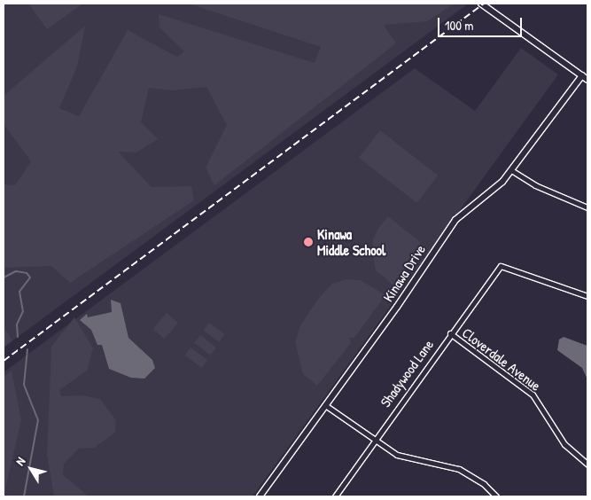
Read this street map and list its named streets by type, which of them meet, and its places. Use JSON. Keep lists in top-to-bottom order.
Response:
{
  "streets": {
    "street": ["Kinawa Drive", "Cloverdale Avenue", "Shadywood Lane"]
  },
  "crossings": [
    ["Cloverdale Avenue", "Shadywood Lane"]
  ],
  "places": ["Kinawa Middle School"],
  "scale_bar": "100 m",
  "north": "top left"
}
